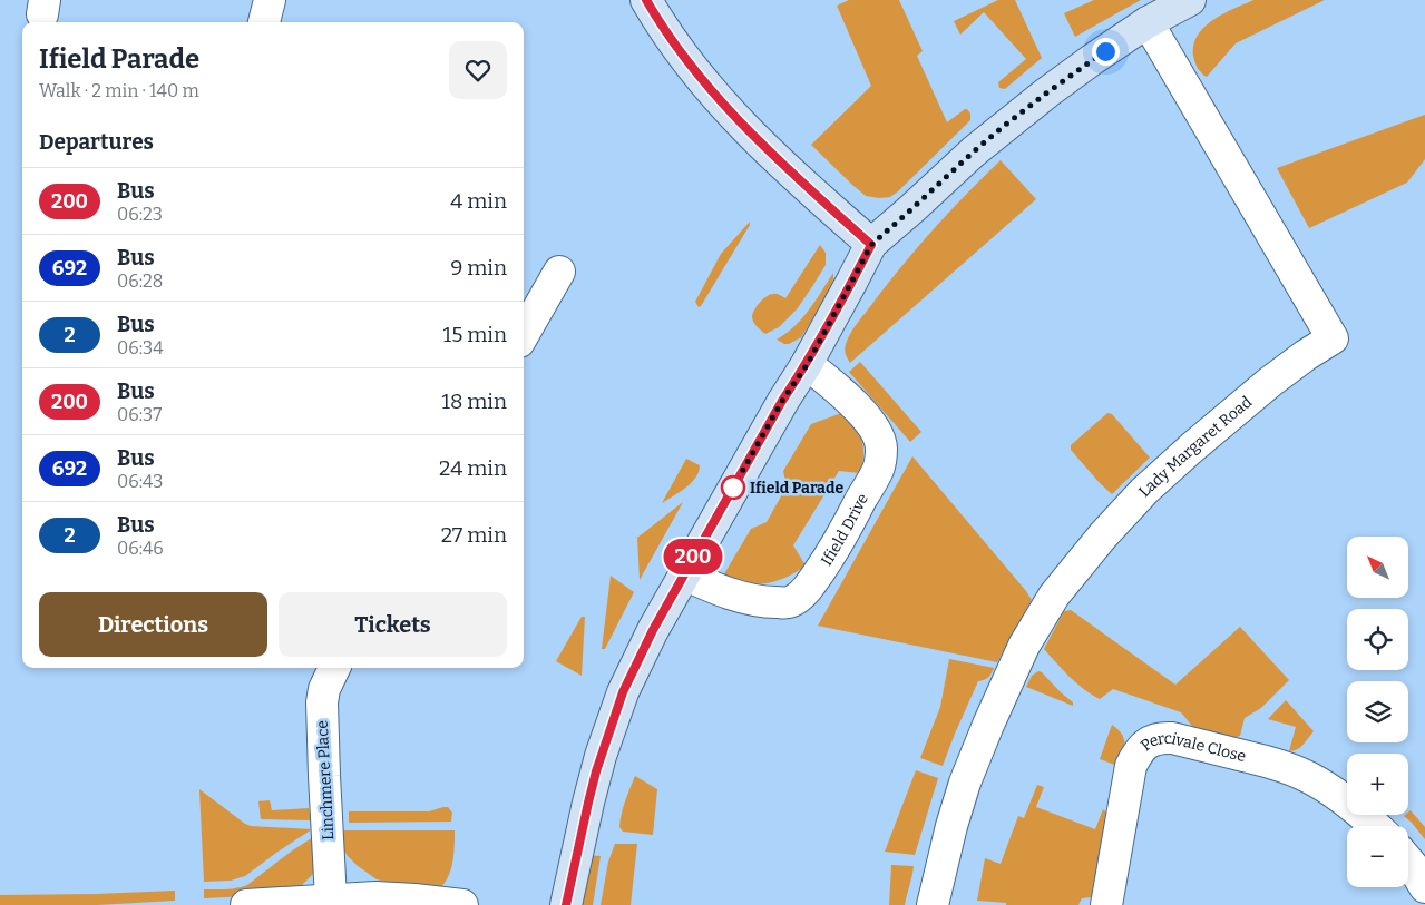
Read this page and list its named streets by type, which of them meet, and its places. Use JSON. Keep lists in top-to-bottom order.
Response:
{
  "streets": {
    "street": [
      "Lady Margaret Road",
      "Ifield Drive",
      "Percivale Close",
      "Linchmere Place"
    ]
  },
  "places": ["Ifield Parade"],
  "lines": ["bus line 200"],
  "north": "top left",
  "page": {
    "on_map": "200",
    "heading": [
      ["Ifield Parade", "Walk · 2 min · 140 m"],
      "Departures"
    ],
    "list": [
      {
        "mark": "200",
        "name": "Bus",
        "note": "06:23",
        "value": "4 min"
      },
      {
        "mark": "692",
        "name": "Bus",
        "note": "06:28",
        "value": "9 min"
      },
      {
        "mark": "2",
        "name": "Bus",
        "note": "06:34",
        "value": "15 min"
      },
      {
        "mark": "200",
        "name": "Bus",
        "note": "06:37",
        "value": "18 min"
      },
      {
        "mark": "692",
        "name": "Bus",
        "note": "06:43",
        "value": "24 min"
      },
      {
        "mark": "2",
        "name": "Bus",
        "note": "06:46",
        "value": "27 min"
      }
    ],
    "map_buttons": ["+", "−"],
    "buttons": ["Directions", "Tickets"]
  }
}
